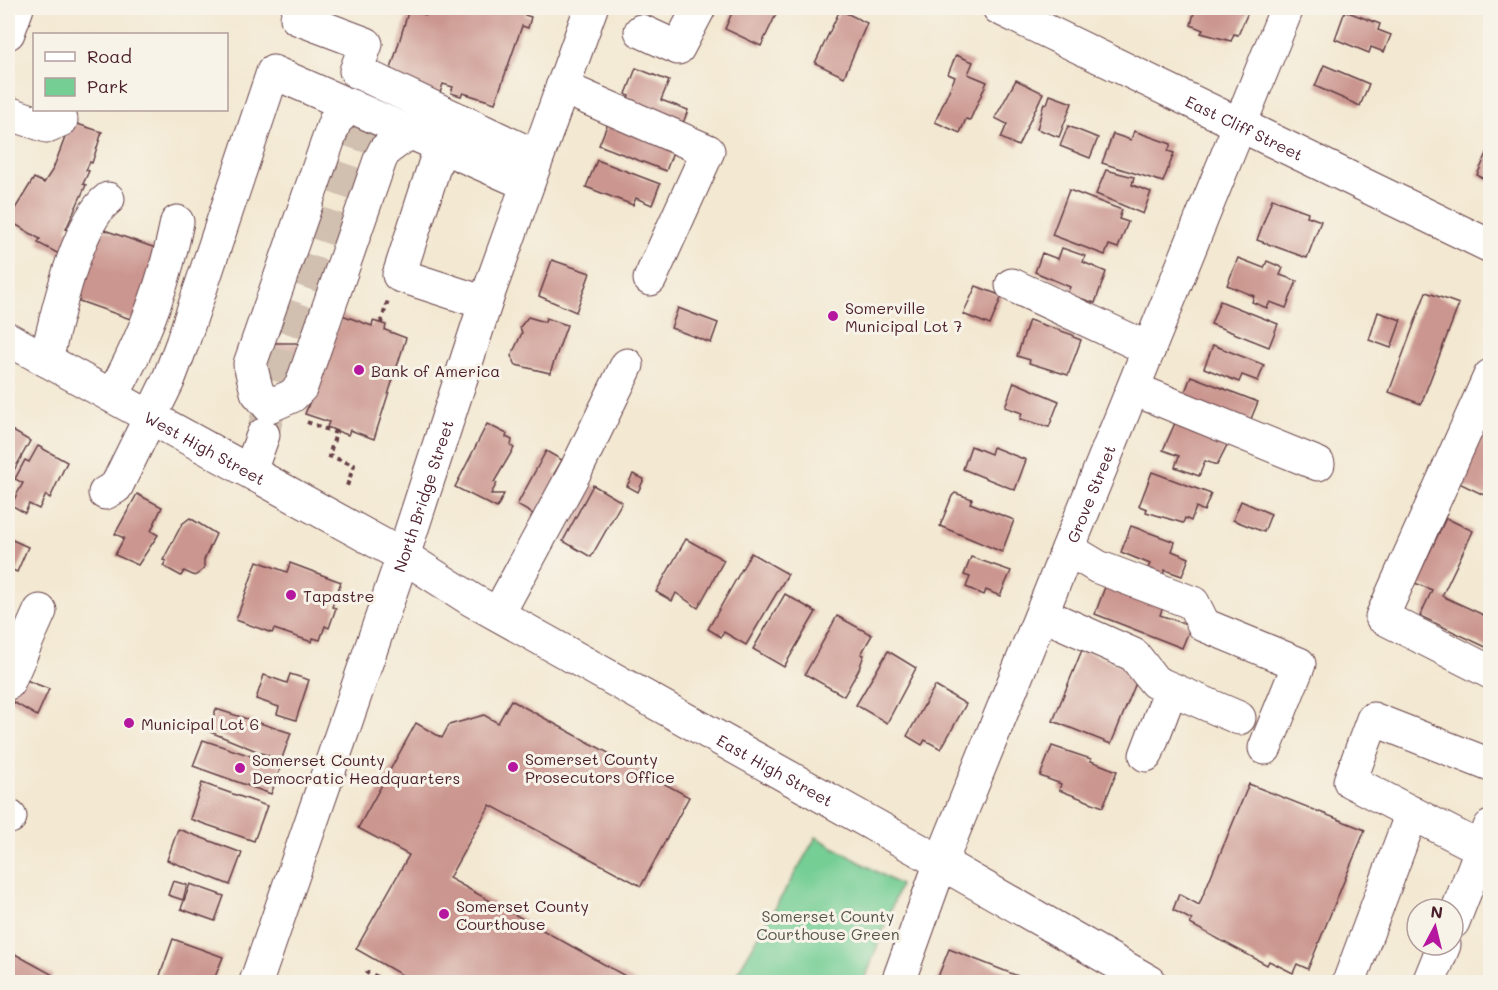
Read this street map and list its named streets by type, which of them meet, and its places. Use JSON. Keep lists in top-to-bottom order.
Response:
{
  "streets": {
    "street": [
      "East Cliff Street",
      "West High Street",
      "Grove Street",
      "North Bridge Street",
      "East High Street"
    ]
  },
  "crossings": [
    ["East Cliff Street", "Grove Street"],
    ["West High Street", "North Bridge Street"],
    ["West High Street", "East High Street"],
    ["Grove Street", "East High Street"],
    ["North Bridge Street", "East High Street"]
  ],
  "parks": ["Somerset County Courthouse Green"],
  "places": [
    "Somerville Municipal Lot 7",
    "Bank of America",
    "Tapastre",
    "Municipal Lot 6",
    "Somerset County Prosecutors Office",
    "Somerset County Democratic Headquarters",
    "Somerset County Courthouse"
  ],
  "legend": ["Road", "Park"],
  "north": "top"
}
